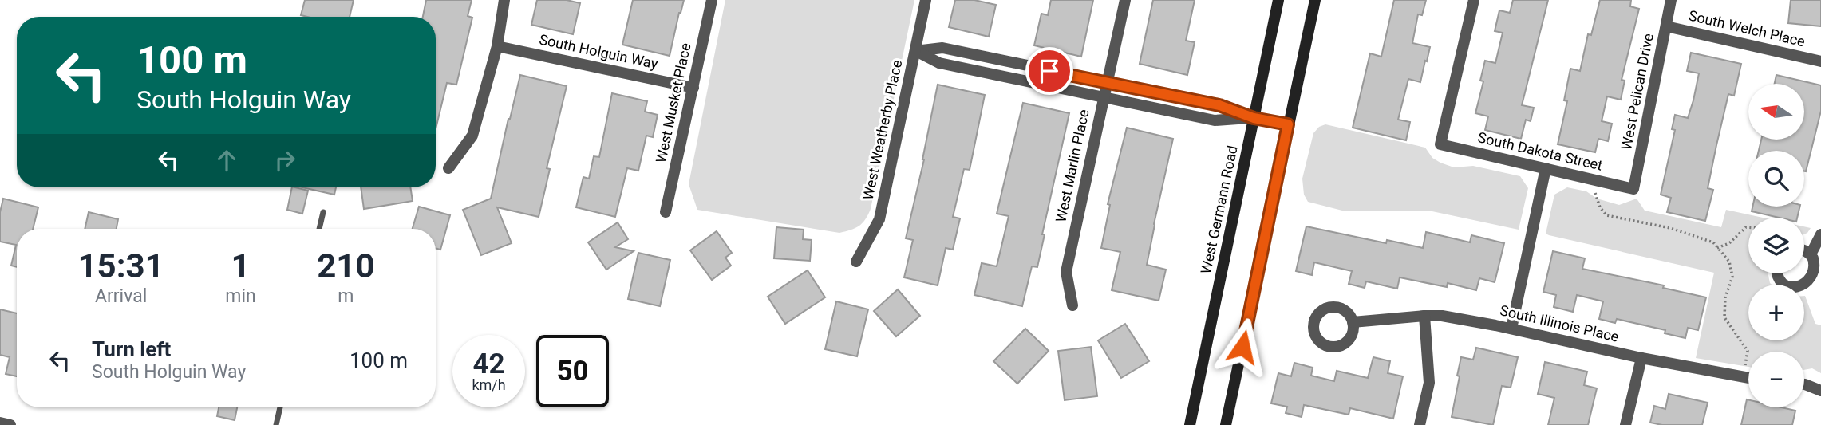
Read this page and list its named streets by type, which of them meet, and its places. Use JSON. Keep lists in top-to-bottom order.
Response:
{
  "streets": {
    "main road": ["West Germann Road"],
    "street": [
      "South Welch Place",
      "South Holguin Way",
      "West Pelican Drive",
      "West Musket Place",
      "West Weatherby Place",
      "South Dakota Street",
      "West Marlin Place",
      "South Illinois Place"
    ]
  },
  "crossings": [
    ["South Welch Place", "West Pelican Drive"],
    ["South Holguin Way", "West Musket Place"],
    ["West Pelican Drive", "South Dakota Street"]
  ],
  "north": "left",
  "page": {
    "turn": ["100 m", "South Holguin Way"],
    "map_buttons": ["+", "−"],
    "eta": [
      "15:31",
      "Arrival",
      "1",
      "min",
      "210",
      "m"
    ],
    "list": [
      {
        "name": "Turn left",
        "note": "South Holguin Way",
        "value": "100 m"
      }
    ],
    "speed": "42 km/h",
    "limit": "50"
  }
}
